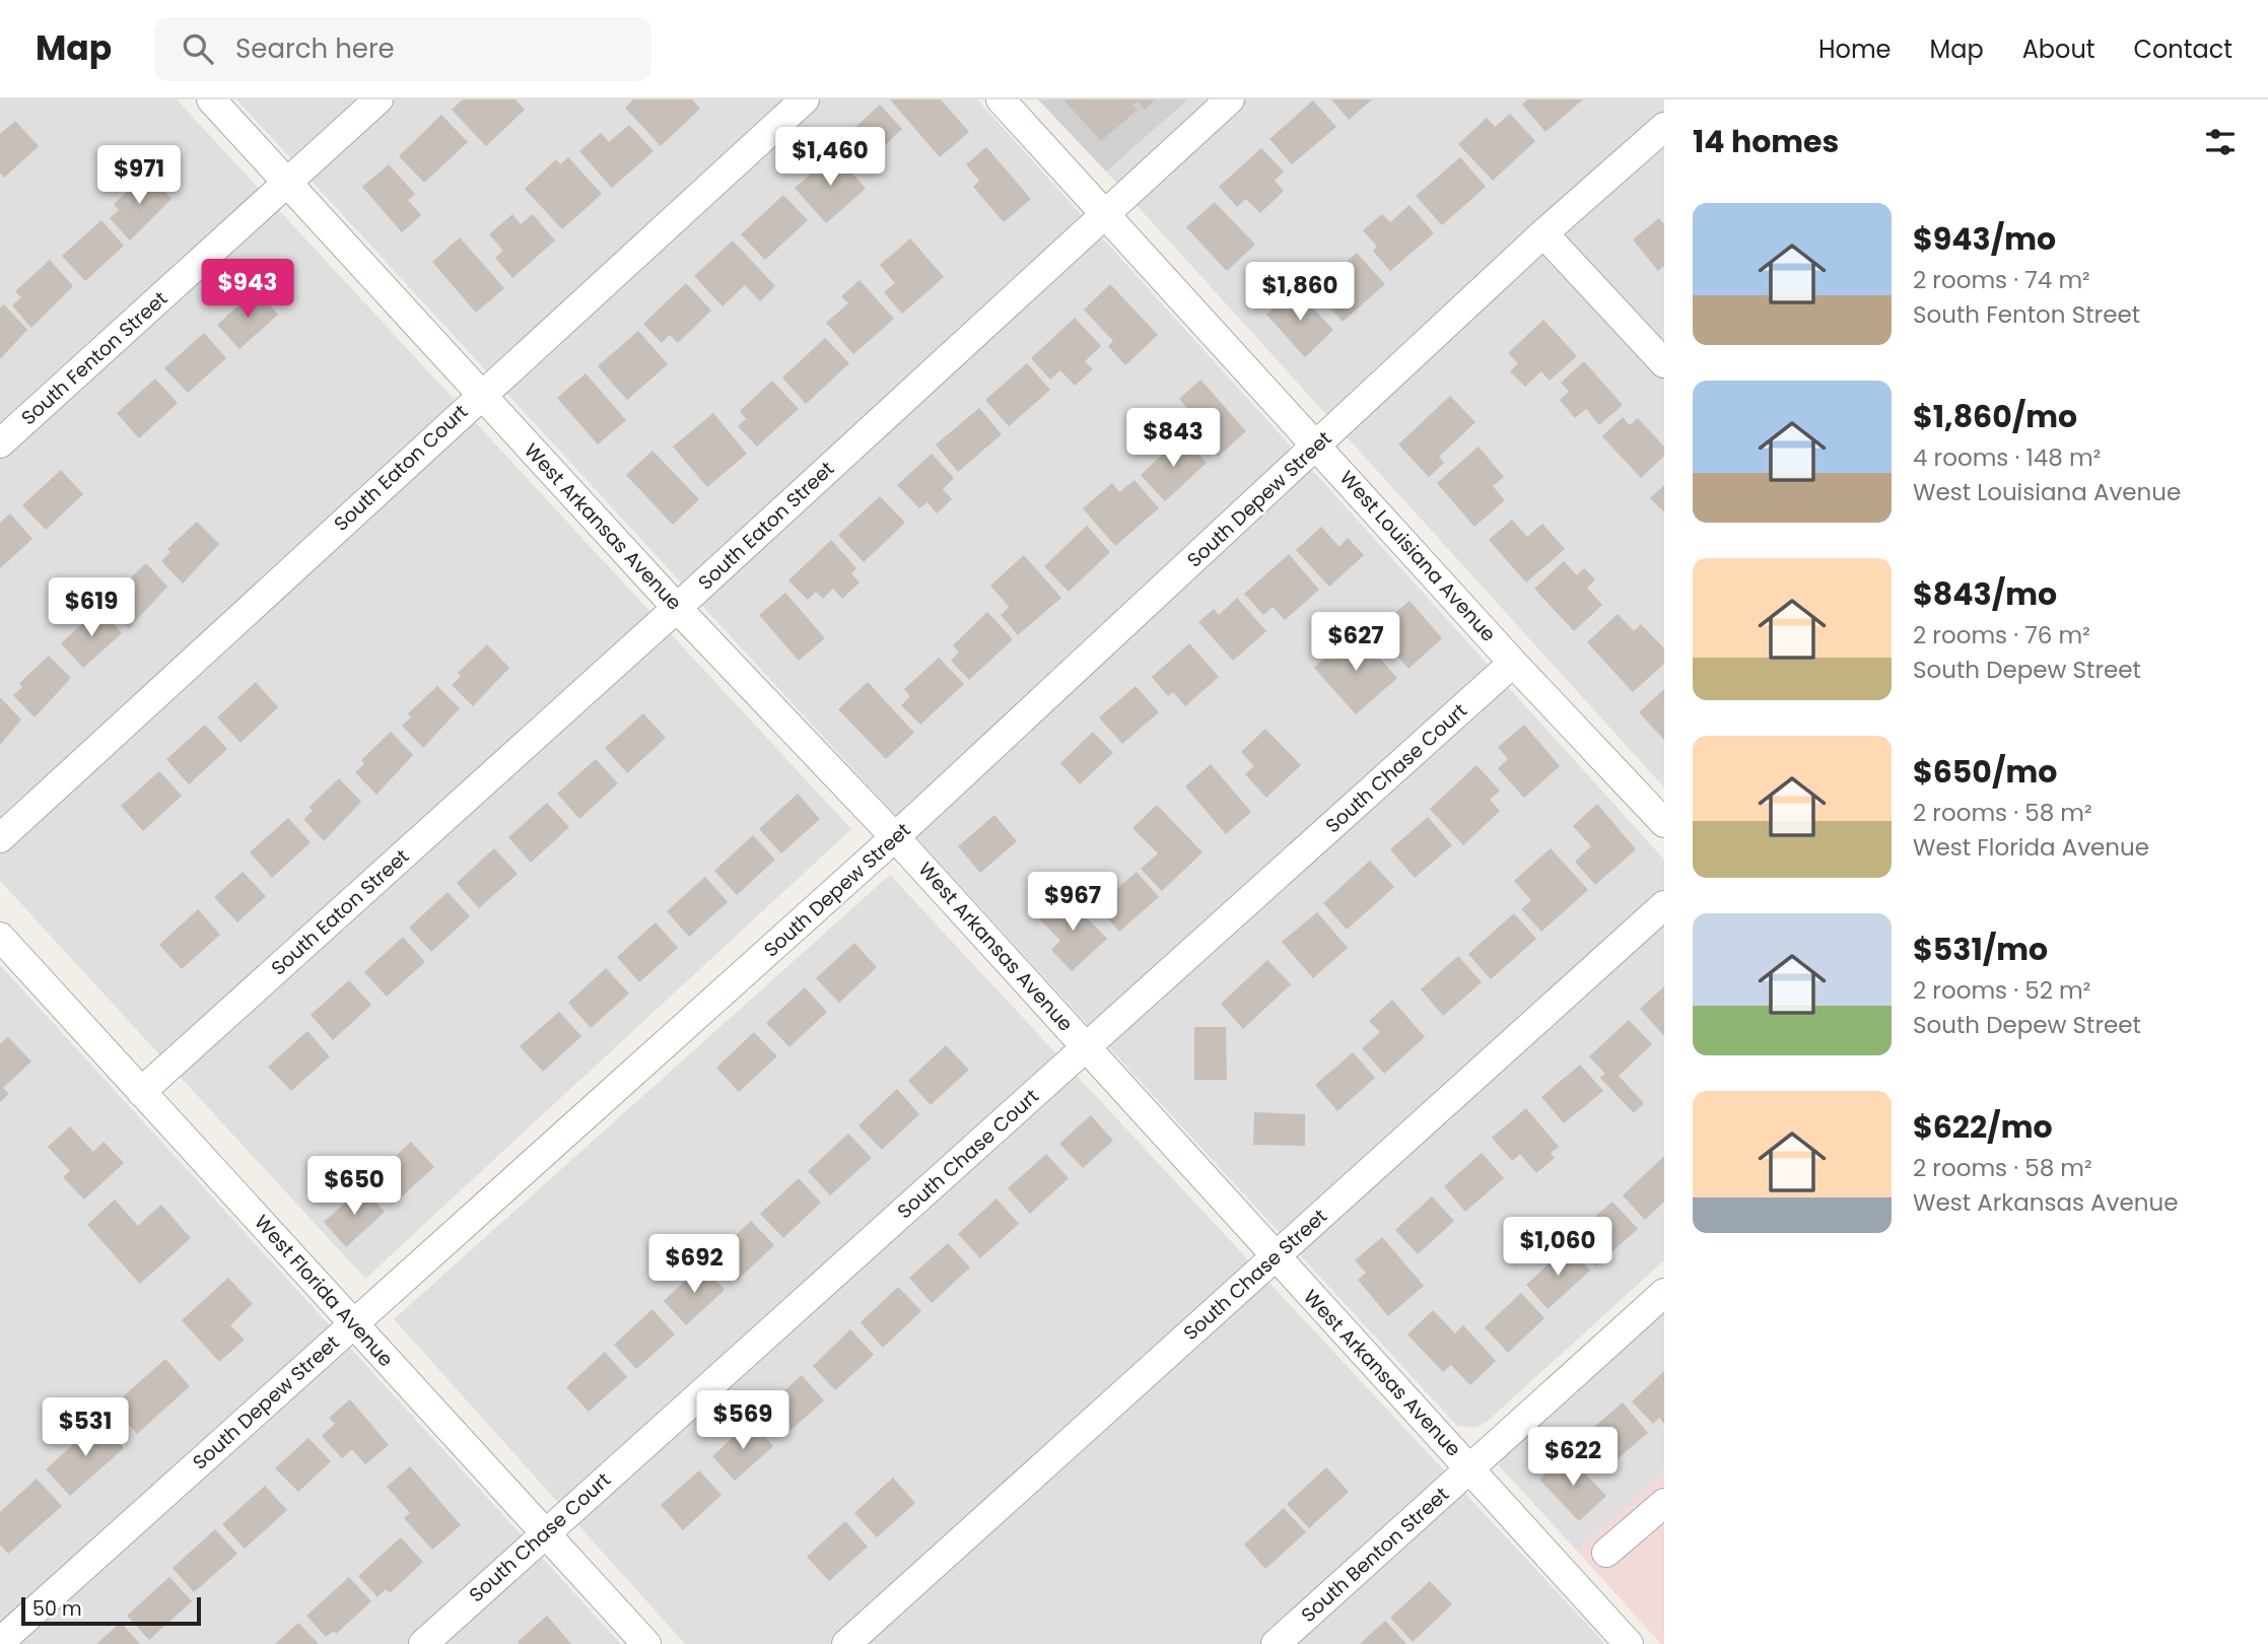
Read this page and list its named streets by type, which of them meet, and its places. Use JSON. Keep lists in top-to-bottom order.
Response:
{
  "streets": {
    "street": [
      "South Fenton Street",
      "South Eaton Court",
      "South Depew Street",
      "South Eaton Street",
      "West Arkansas Avenue",
      "West Louisiana Avenue",
      "South Chase Court",
      "South Chase Street",
      "West Florida Avenue",
      "South Benton Street"
    ]
  },
  "crossings": [
    ["South Fenton Street", "West Arkansas Avenue"],
    ["South Eaton Court", "West Arkansas Avenue"],
    ["South Depew Street", "West Arkansas Avenue"],
    ["South Depew Street", "West Louisiana Avenue"],
    ["South Depew Street", "West Florida Avenue"],
    ["South Eaton Street", "West Arkansas Avenue"],
    ["South Eaton Street", "West Louisiana Avenue"],
    ["South Eaton Street", "West Florida Avenue"],
    ["West Arkansas Avenue", "South Chase Court"],
    ["West Arkansas Avenue", "South Chase Street"],
    ["West Arkansas Avenue", "South Benton Street"],
    ["West Louisiana Avenue", "South Chase Court"],
    ["South Chase Court", "West Florida Avenue"]
  ],
  "scale_bar": "50 m",
  "page": {
    "header": "Map",
    "search": "Search here",
    "nav": [
      "Home",
      "Map",
      "About",
      "Contact"
    ],
    "heading": "14 homes",
    "price": [
      "$1,460",
      "$971",
      "$943",
      "$1,860",
      "$843",
      "$619",
      "$627",
      "$967",
      "$650",
      "$1,060",
      "$692",
      "$569",
      "$531",
      "$622"
    ],
    "list": [
      {
        "name": "$943/mo",
        "note": "2 rooms · 74 m² · South Fenton Street"
      },
      {
        "name": "$1,860/mo",
        "note": "4 rooms · 148 m² · West Louisiana Avenue"
      },
      {
        "name": "$843/mo",
        "note": "2 rooms · 76 m² · South Depew Street"
      },
      {
        "name": "$650/mo",
        "note": "2 rooms · 58 m² · West Florida Avenue"
      },
      {
        "name": "$531/mo",
        "note": "2 rooms · 52 m² · South Depew Street"
      },
      {
        "name": "$622/mo",
        "note": "2 rooms · 58 m² · West Arkansas Avenue"
      }
    ],
    "scale": "50 m"
  }
}
